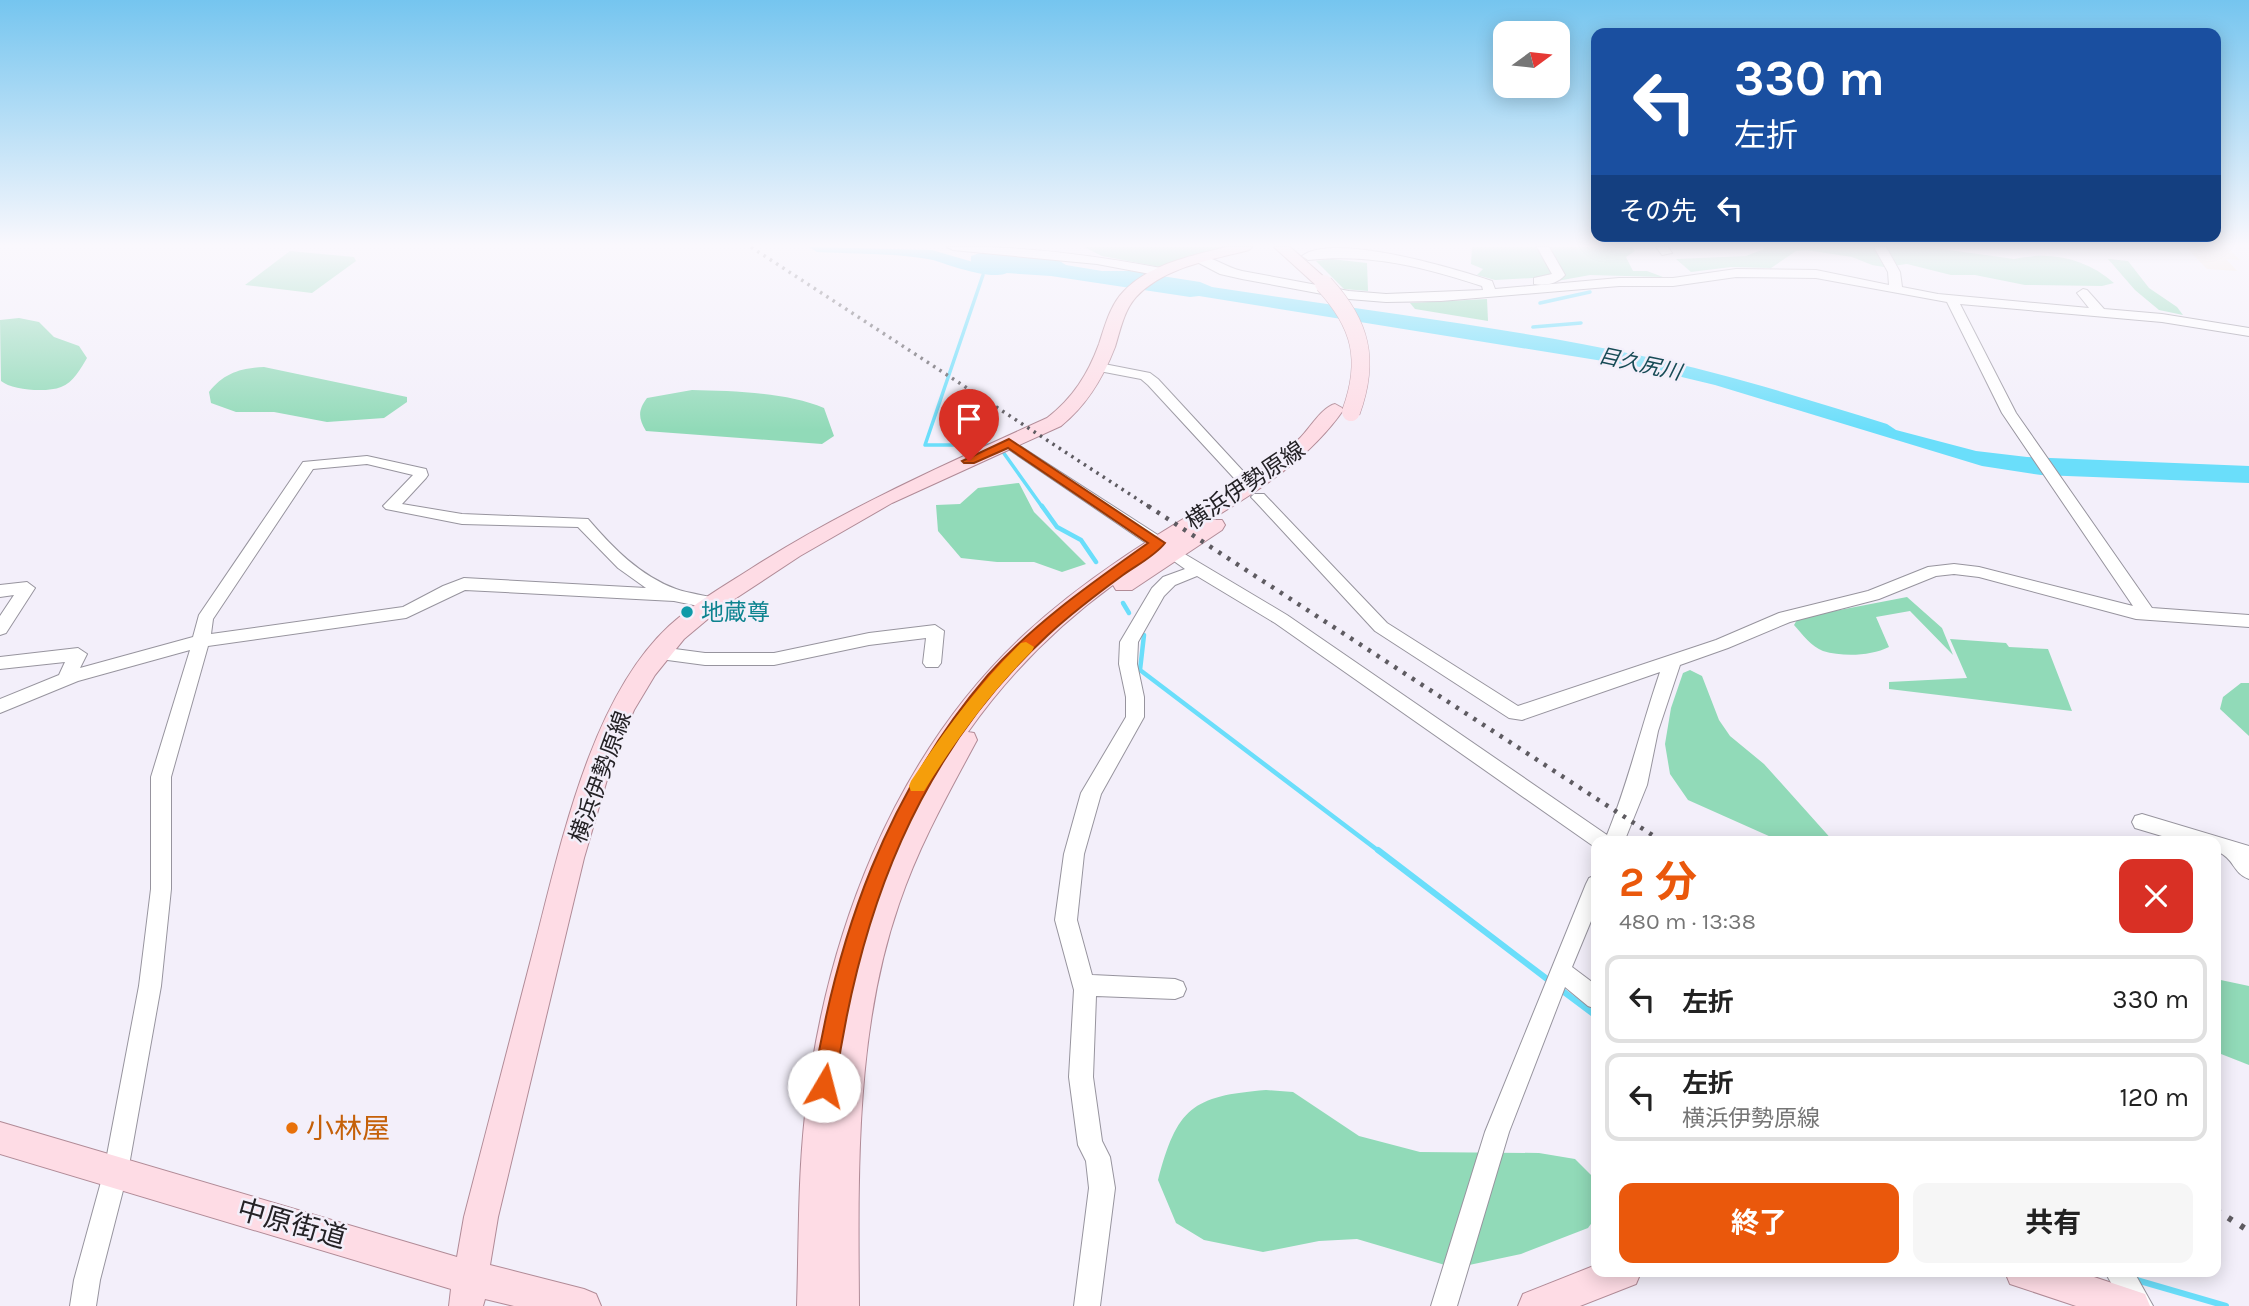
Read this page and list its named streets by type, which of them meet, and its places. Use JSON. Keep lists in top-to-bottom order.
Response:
{
  "streets": {
    "main road": ["横浜伊勢原線", "中原街道"]
  },
  "crossings": [
    ["横浜伊勢原線", "中原街道"]
  ],
  "water": ["目久尻川"],
  "places": ["地蔵尊", "小林屋"],
  "north": "right",
  "page": {
    "turn": ["330 m", "左折"],
    "then": "その先",
    "heading": ["2 分", "480 m · 13:38"],
    "list": [
      {
        "name": "左折",
        "value": "330 m"
      },
      {
        "name": "左折",
        "note": "横浜伊勢原線",
        "value": "120 m"
      }
    ],
    "buttons": ["終了", "共有"]
  }
}
